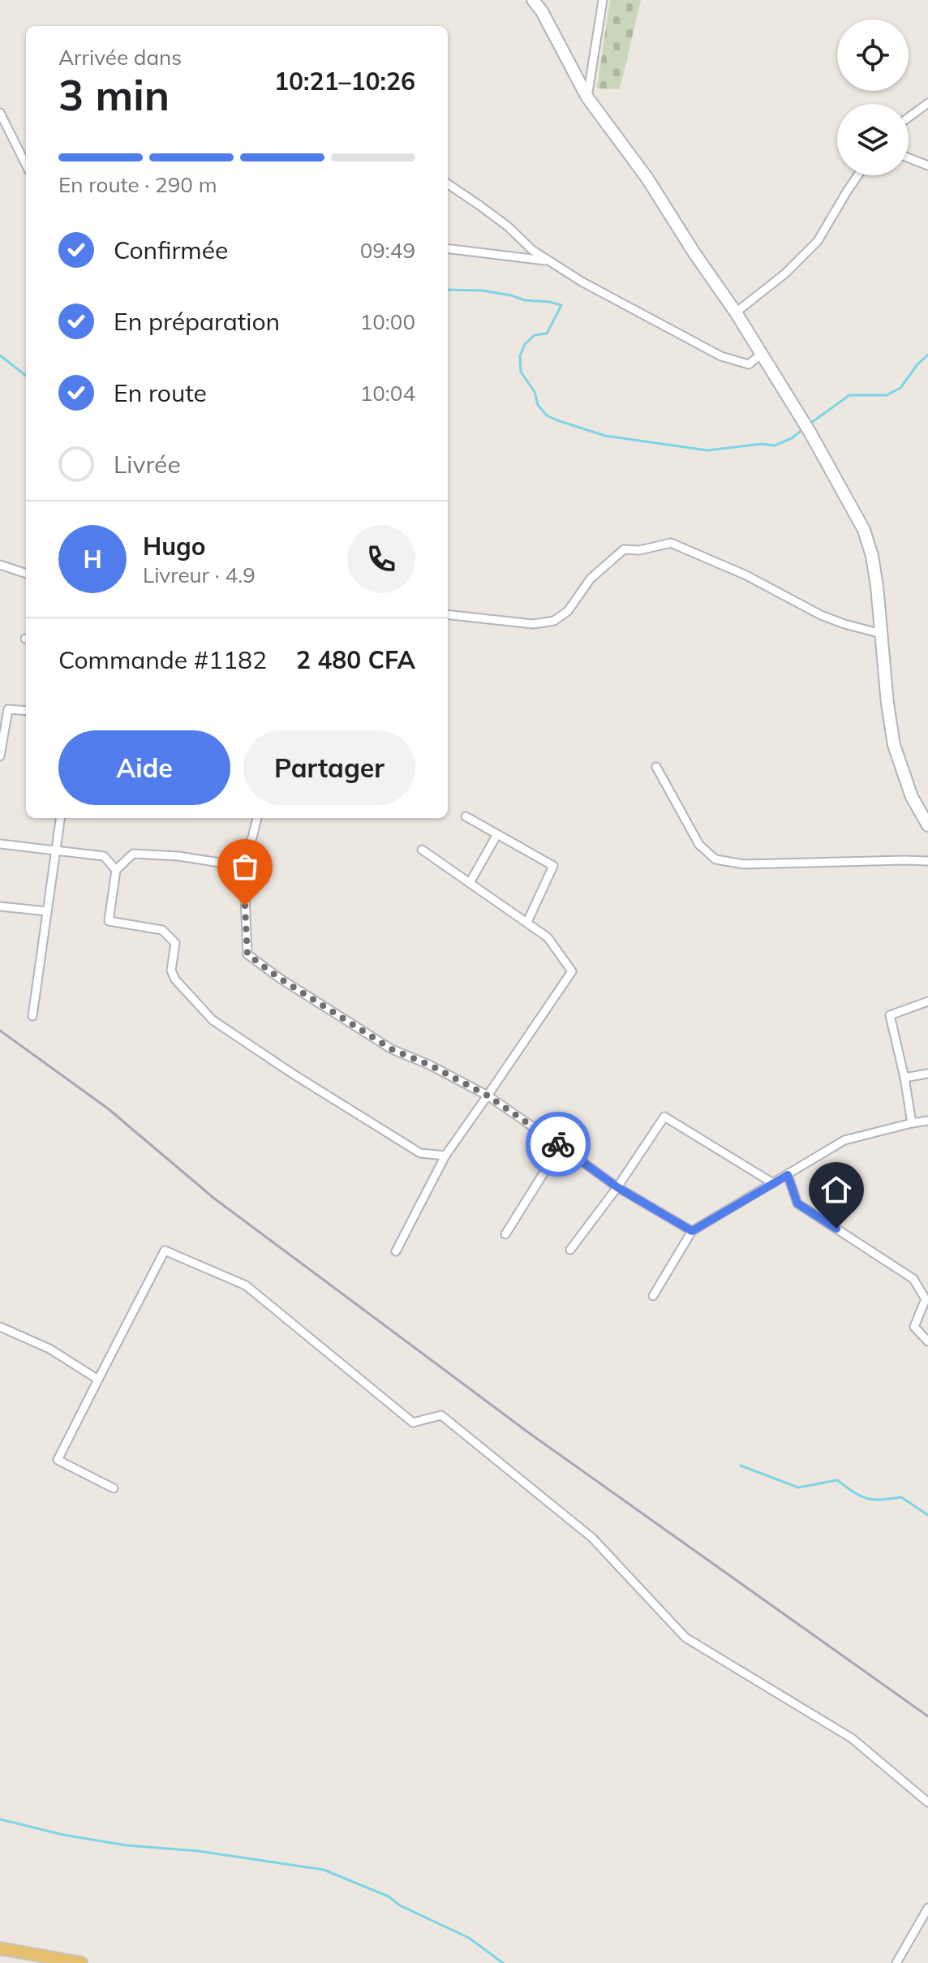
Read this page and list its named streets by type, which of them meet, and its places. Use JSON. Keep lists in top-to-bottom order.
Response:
{
  "page": {
    "heading": ["3 min", "Arrivée dans", "10:21–10:26"],
    "panel": [
      "Hugo",
      "Livreur · 4.9",
      "Commande #1182",
      "2 480 CFA"
    ],
    "bar": "En route · 290 m",
    "list": [
      ["Confirmée", "09:49"],
      ["En préparation", "10:00"],
      ["En route", "10:04"],
      "Livrée"
    ],
    "round": "H",
    "buttons": ["Aide", "Partager"]
  }
}
